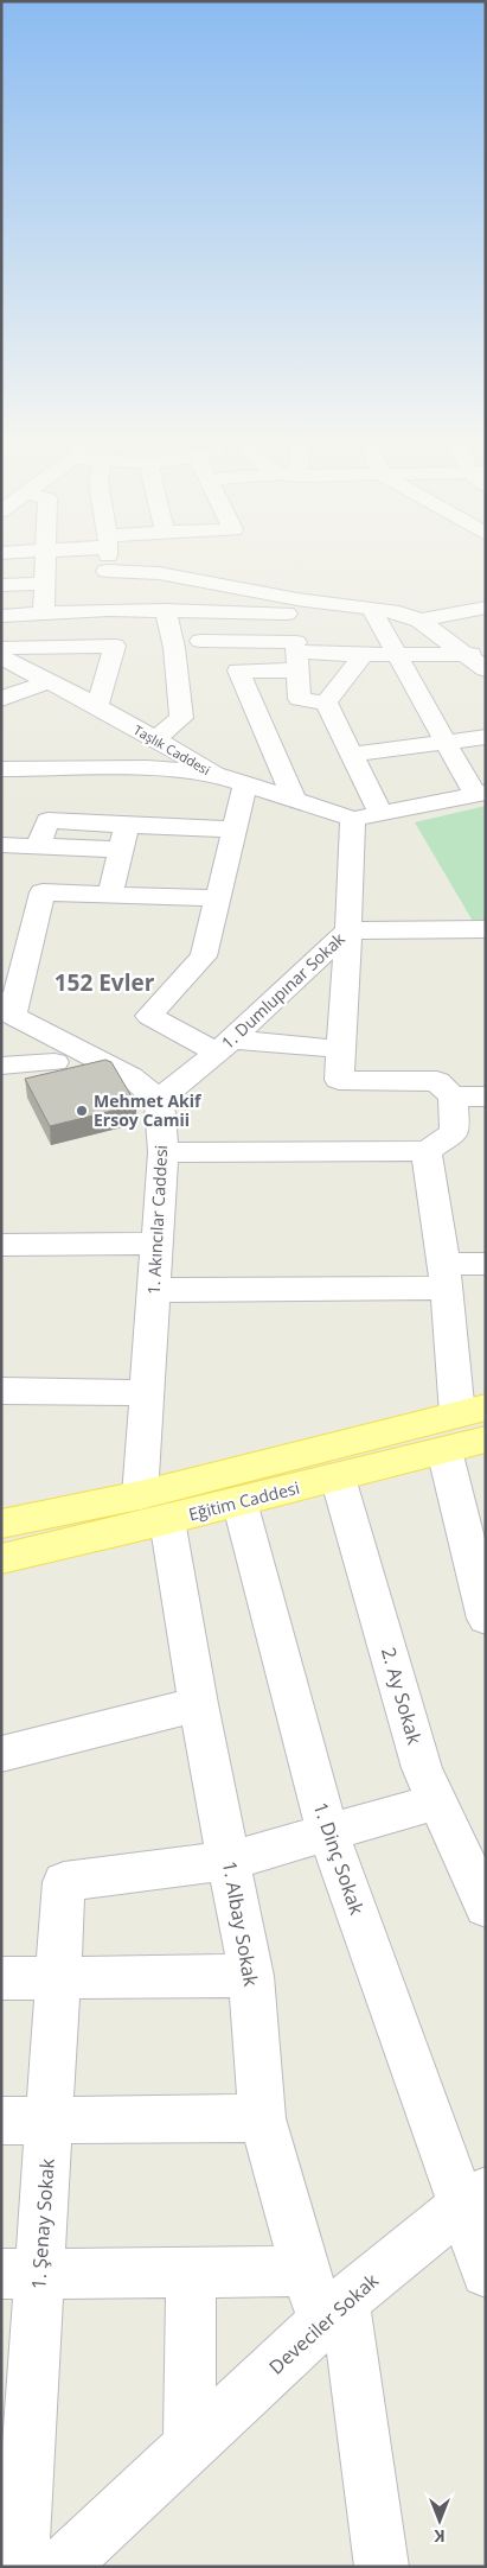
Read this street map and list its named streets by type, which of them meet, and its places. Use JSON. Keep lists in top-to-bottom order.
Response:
{
  "streets": {
    "main road": ["Eğitim Caddesi"],
    "street": [
      "Taşlık Caddesi",
      "1. Dumlupınar Sokak",
      "1. Akıncılar Caddesi",
      "2. Ay Sokak",
      "1. Dinç Sokak",
      "1. Albay Sokak",
      "1. Şenay Sokak",
      "Deveciler Sokak"
    ]
  },
  "crossings": [
    ["Taşlık Caddesi", "1. Dumlupınar Sokak"],
    ["1. Dumlupınar Sokak", "1. Akıncılar Caddesi"],
    ["1. Akıncılar Caddesi", "Eğitim Caddesi"],
    ["1. Akıncılar Caddesi", "1. Albay Sokak"],
    ["Eğitim Caddesi", "2. Ay Sokak"],
    ["Eğitim Caddesi", "1. Dinç Sokak"],
    ["Eğitim Caddesi", "1. Albay Sokak"],
    ["1. Dinç Sokak", "Deveciler Sokak"],
    ["1. Albay Sokak", "1. Şenay Sokak"],
    ["1. Albay Sokak", "Deveciler Sokak"]
  ],
  "districts": ["152 Evler"],
  "places": ["Mehmet Akif Ersoy Camii"],
  "north": "bottom"
}
